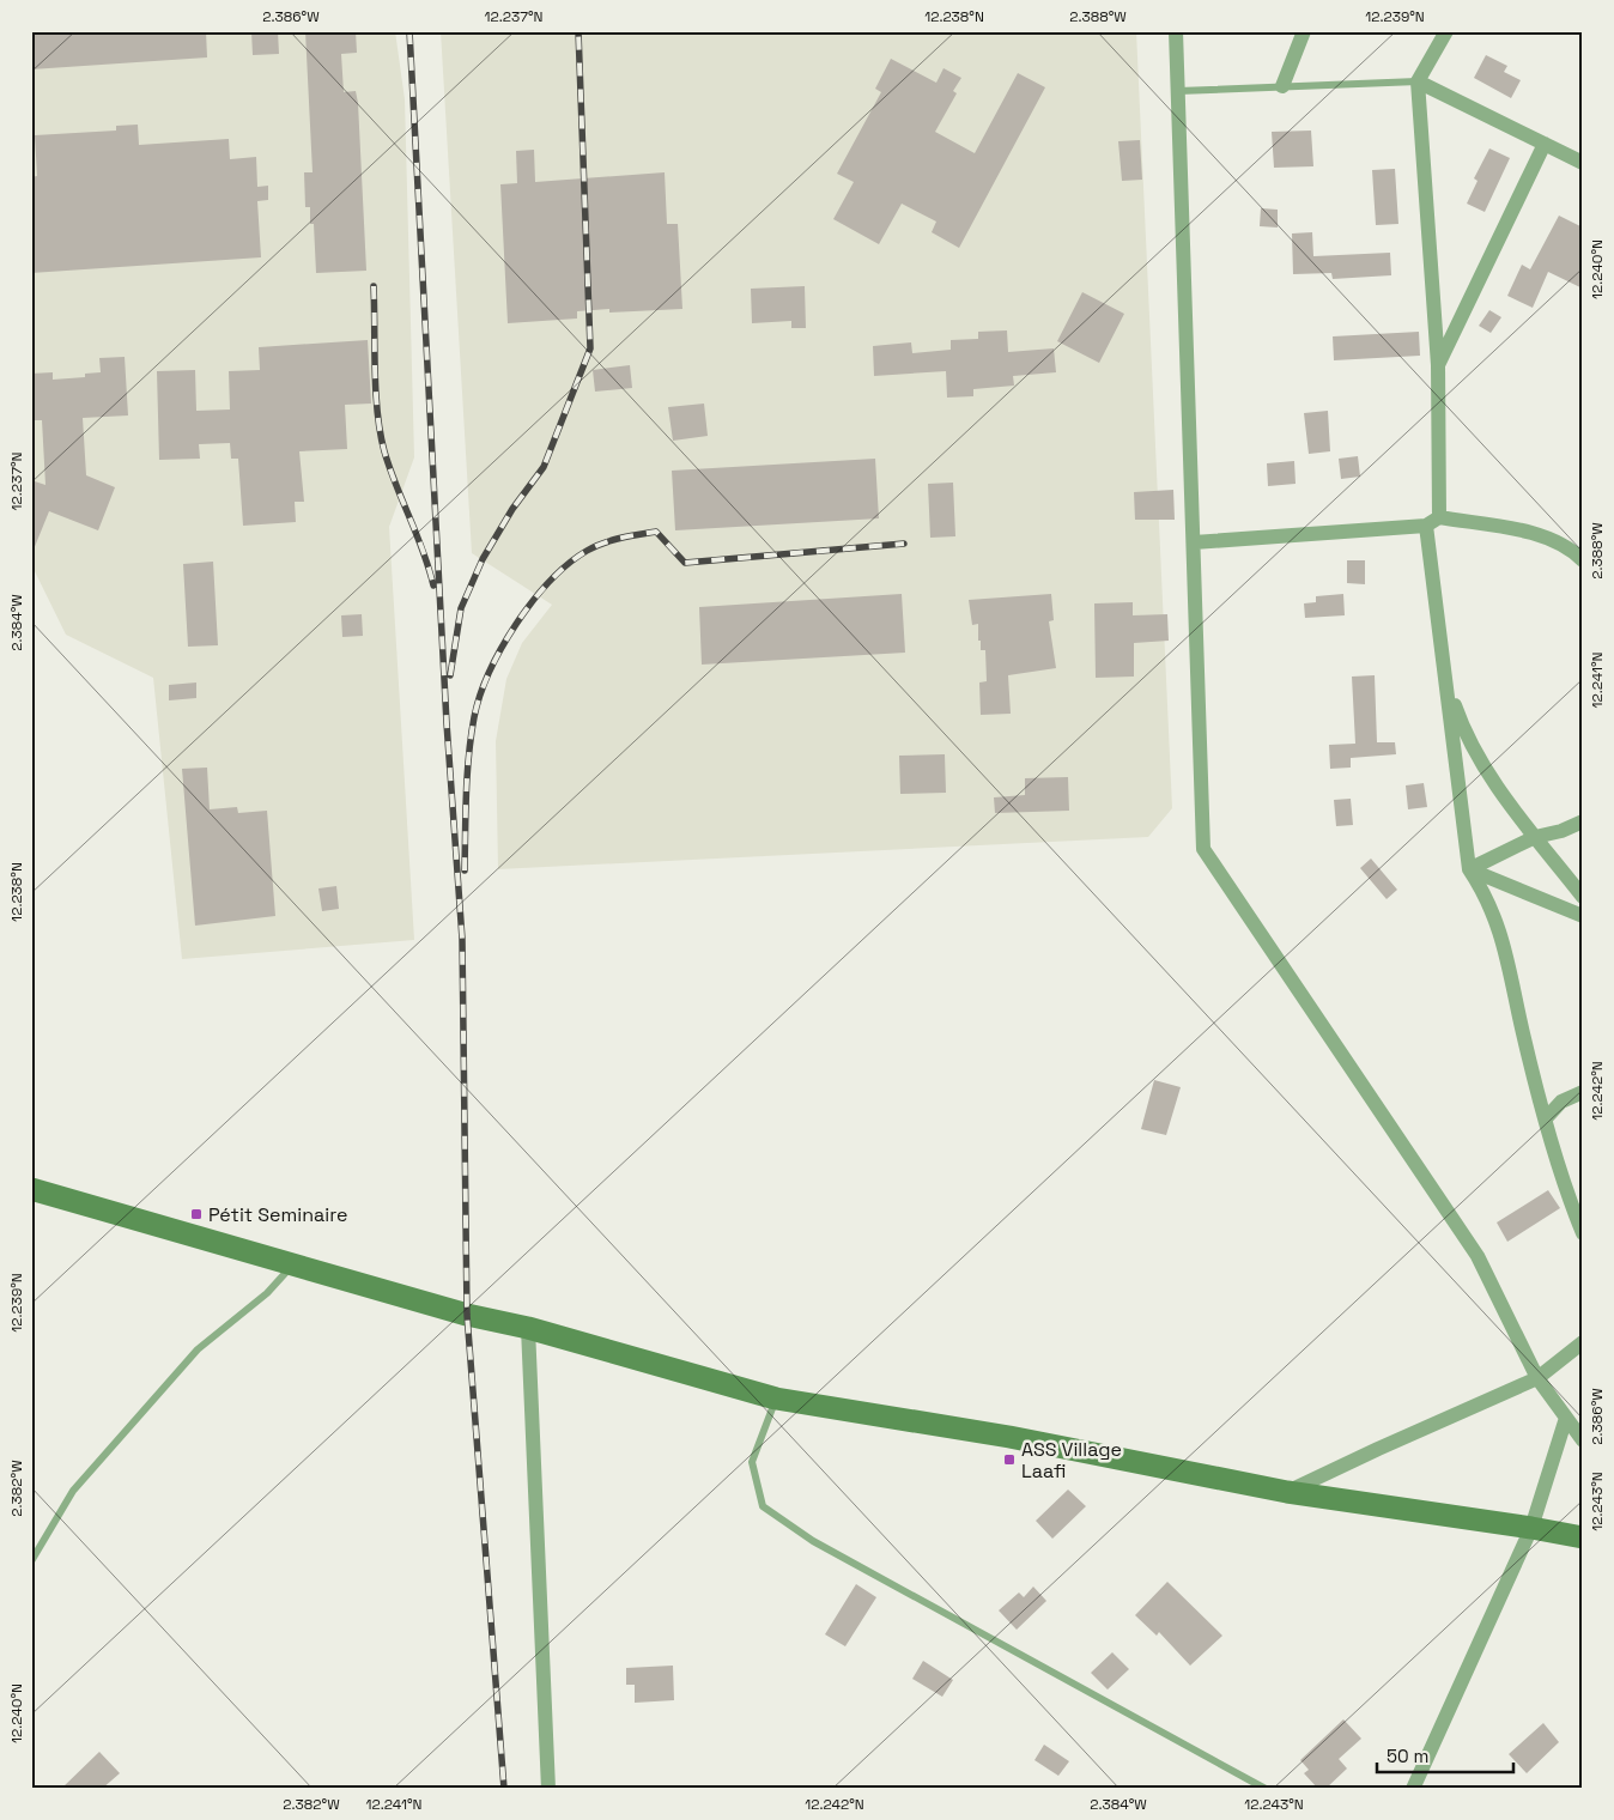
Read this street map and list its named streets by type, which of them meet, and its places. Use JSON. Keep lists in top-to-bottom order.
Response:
{
  "places": {
    "transit": ["Pétit Seminaire", "ASS Village Laafi"]
  },
  "scale_bar": "50 m",
  "coordinates": [
    "2.386°W",
    "12.237°N",
    "12.238°N",
    "2.388°W",
    "12.239°N",
    "12.240°N",
    "2.384°W",
    "12.241°N",
    "12.242°N",
    "2.382°W",
    "12.243°N"
  ]
}
